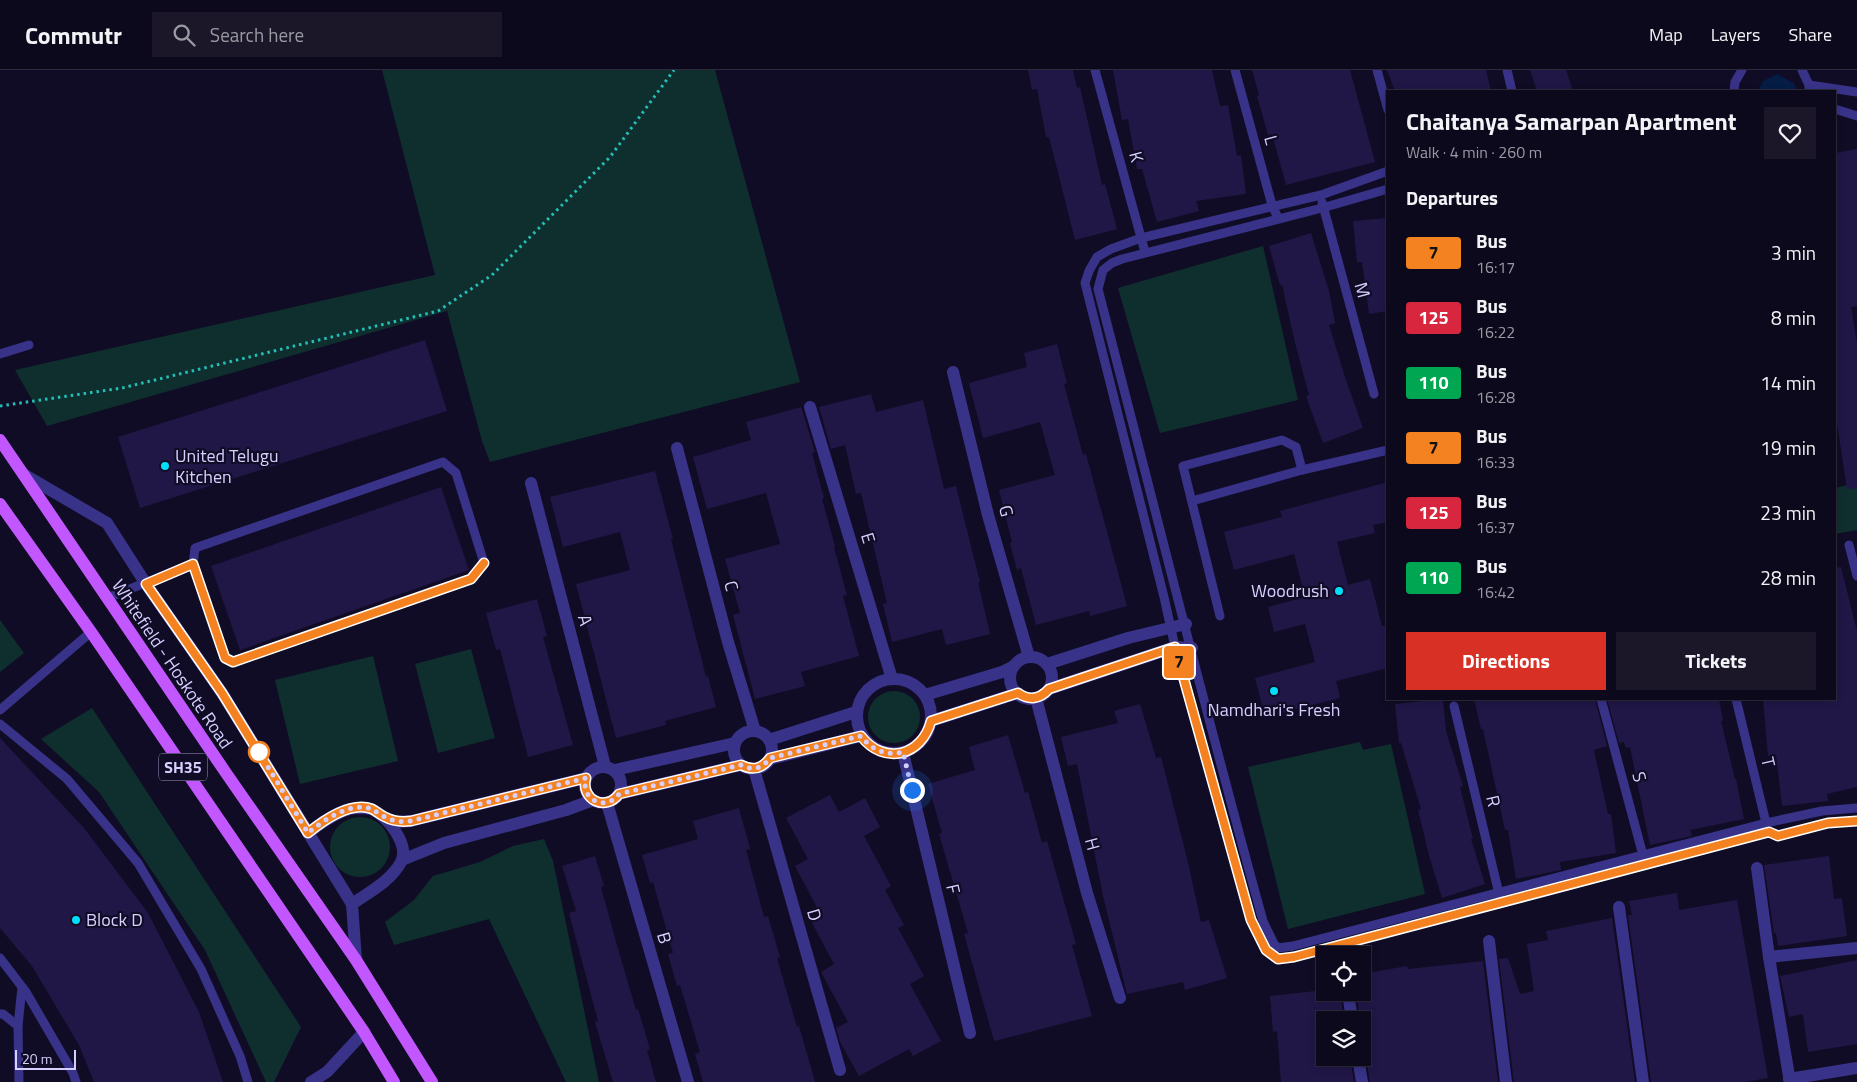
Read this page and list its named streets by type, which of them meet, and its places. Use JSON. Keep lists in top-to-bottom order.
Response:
{
  "streets": {
    "main road": ["Whitefield - Hoskote Road", "SH35"],
    "street": [
      "G",
      "E",
      "C",
      "A",
      "H",
      "F",
      "D",
      "B"
    ],
    "lane": [
      "L",
      "K",
      "M",
      "T",
      "S",
      "R"
    ]
  },
  "crossings": [
    ["G", "H"],
    ["E", "F"],
    ["C", "D"],
    ["A", "B"]
  ],
  "places": [
    "United Telugu Kitchen",
    "Woodrush",
    "Namdhari's Fresh",
    "Block D"
  ],
  "lines": ["bus line 7"],
  "scale_bar": "20 m",
  "page": {
    "header": "Commutr",
    "search": "Search here",
    "nav": ["Map", "Layers", "Share"],
    "on_map": "7",
    "heading": [
      ["Chaitanya Samarpan Apartment", "Walk · 4 min · 260 m"],
      "Departures"
    ],
    "list": [
      {
        "mark": "7",
        "name": "Bus",
        "note": "16:17",
        "value": "3 min"
      },
      {
        "mark": "125",
        "name": "Bus",
        "note": "16:22",
        "value": "8 min"
      },
      {
        "mark": "110",
        "name": "Bus",
        "note": "16:28",
        "value": "14 min"
      },
      {
        "mark": "7",
        "name": "Bus",
        "note": "16:33",
        "value": "19 min"
      },
      {
        "mark": "125",
        "name": "Bus",
        "note": "16:37",
        "value": "23 min"
      },
      {
        "mark": "110",
        "name": "Bus",
        "note": "16:42",
        "value": "28 min"
      }
    ],
    "buttons": ["Directions", "Tickets"],
    "scale": "20 m"
  }
}
